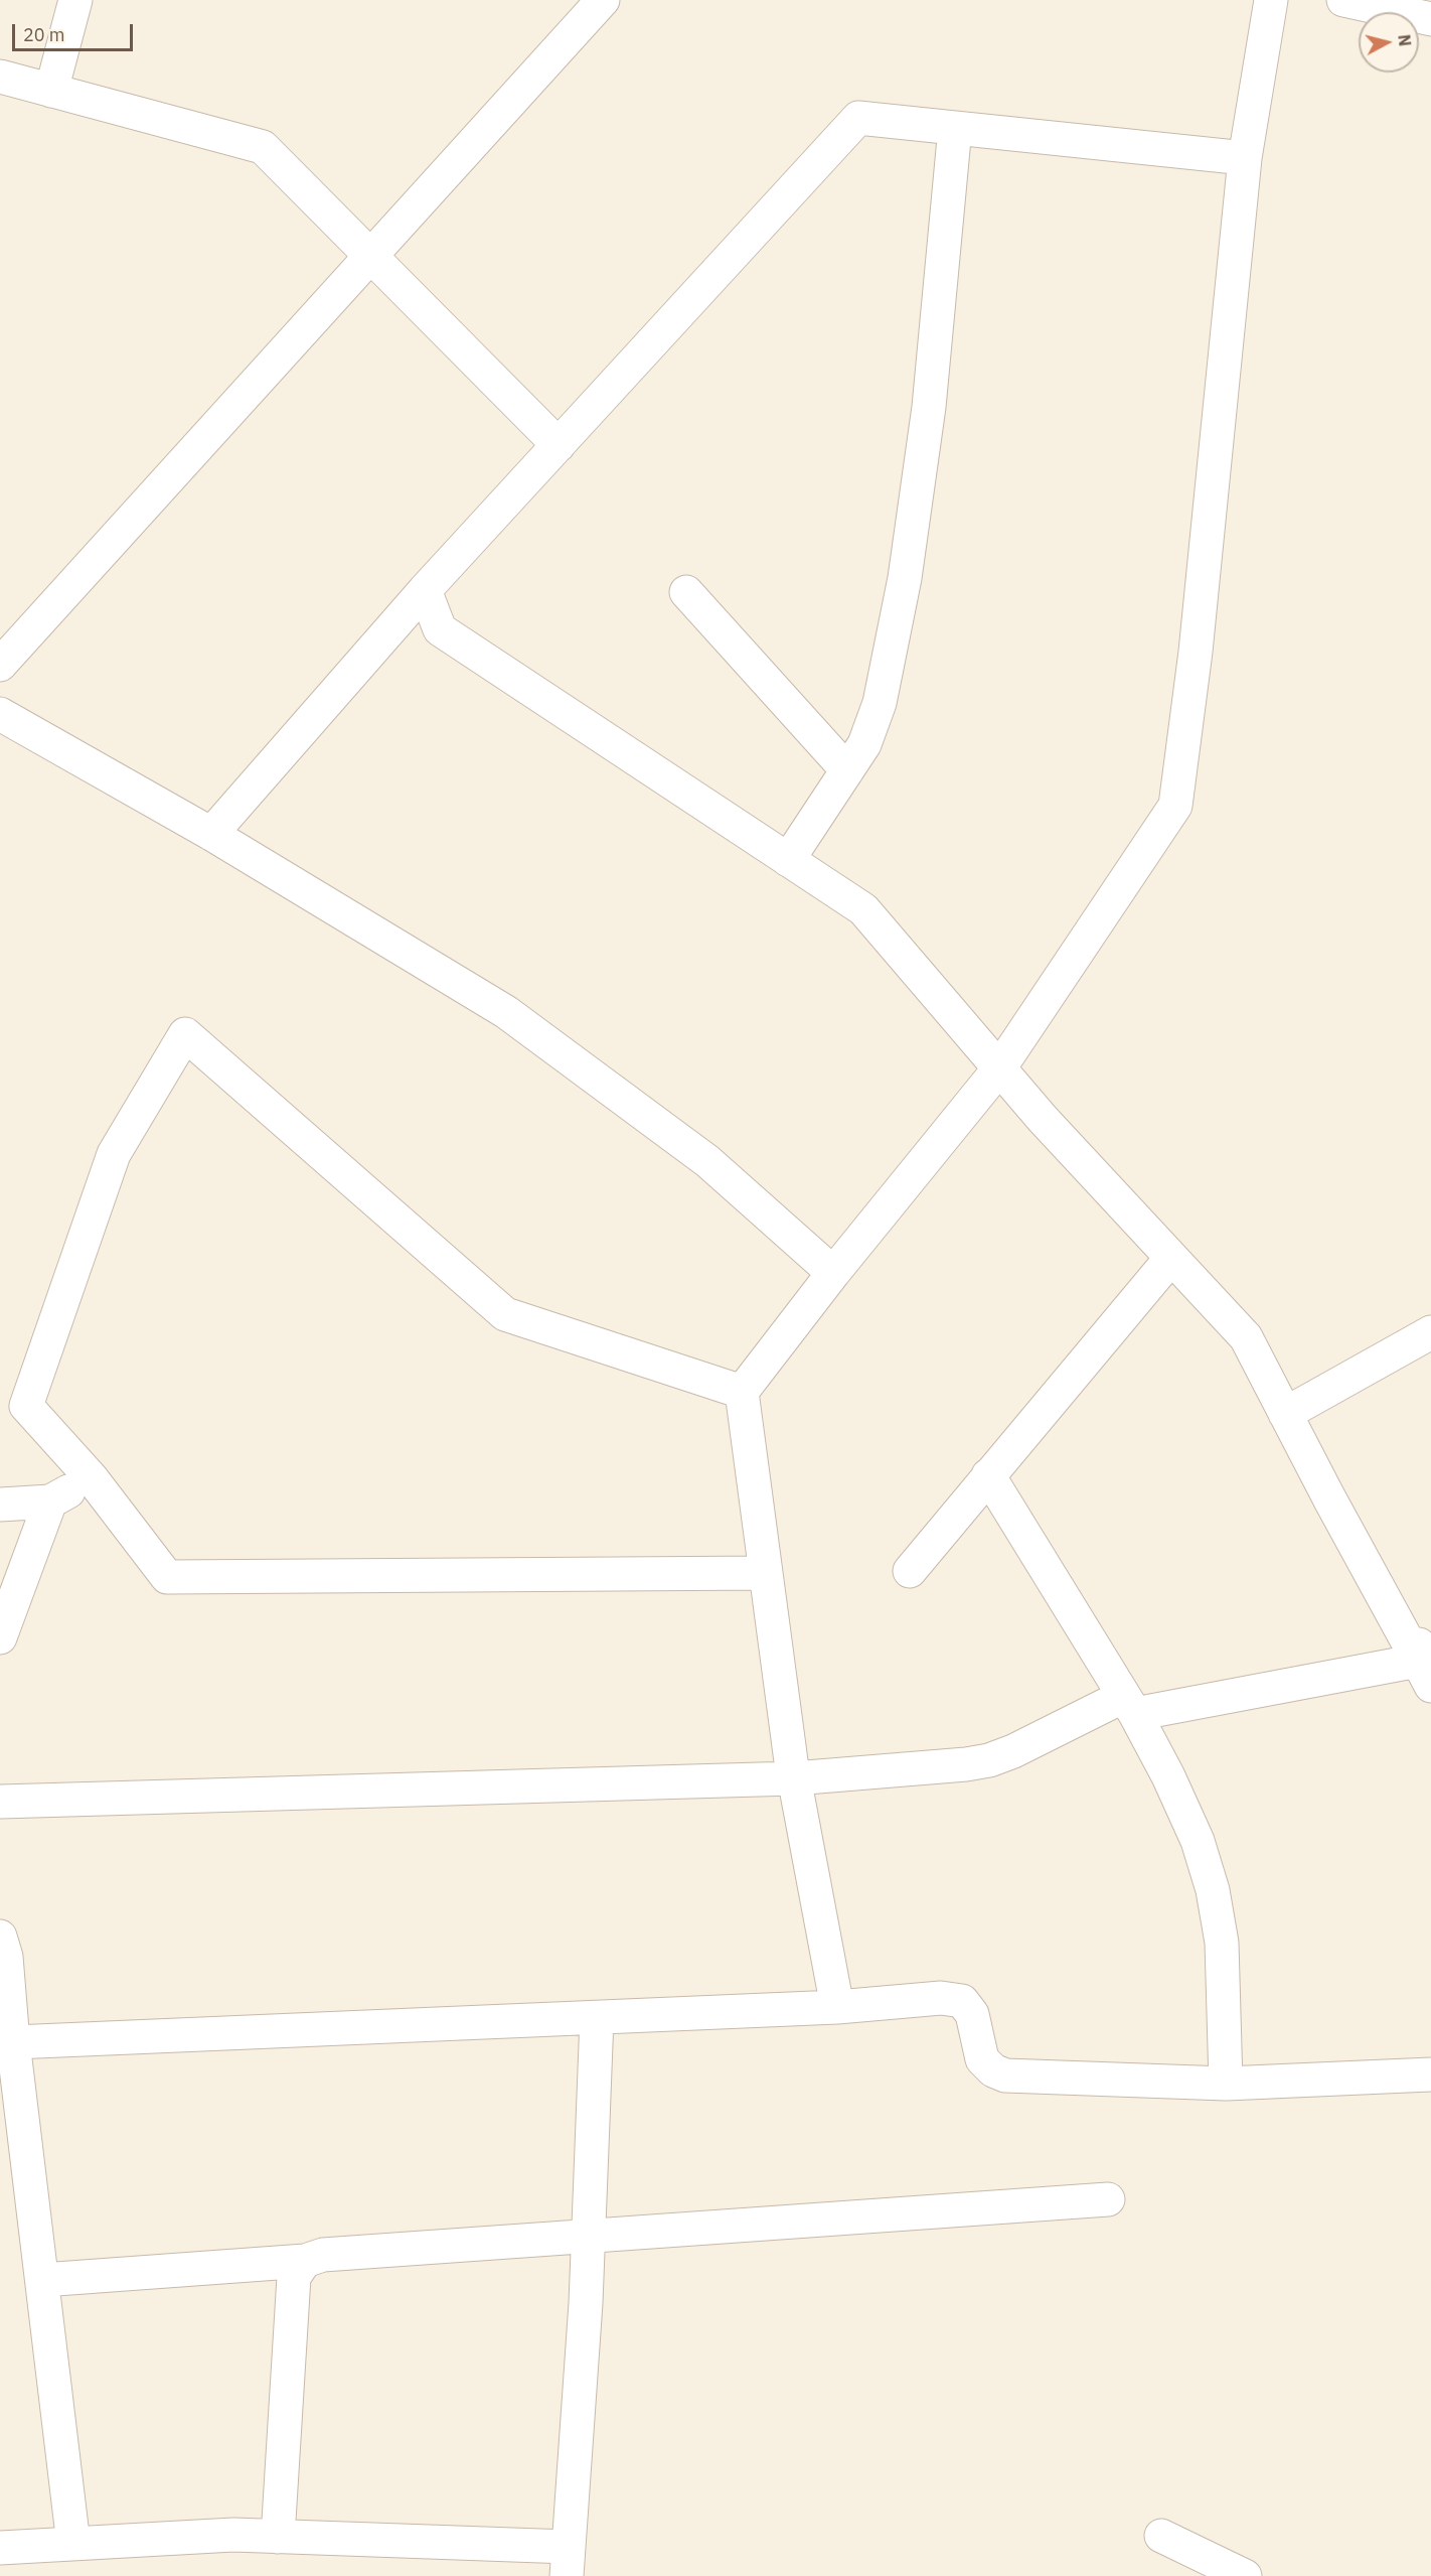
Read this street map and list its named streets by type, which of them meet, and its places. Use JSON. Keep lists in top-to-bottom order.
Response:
{
  "scale_bar": "20 m",
  "north": "right"
}
